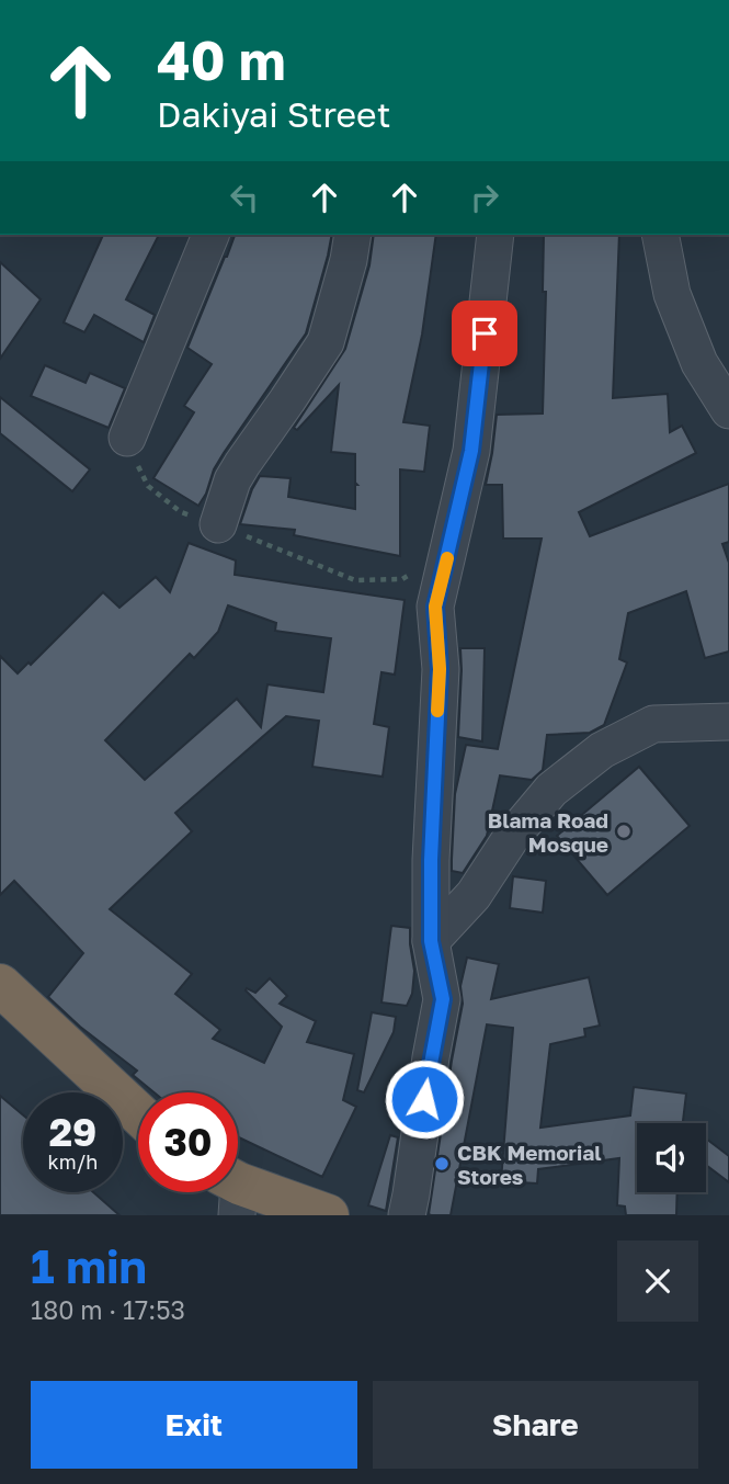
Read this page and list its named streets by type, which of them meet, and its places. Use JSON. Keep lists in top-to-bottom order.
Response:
{
  "places": ["Blama Road Mosque", "CBK Memorial Stores"],
  "page": {
    "turn": ["40 m", "Dakiyai Street"],
    "speed": "29 km/h",
    "limit": "30",
    "heading": ["1 min", "180 m · 17:53"],
    "buttons": ["Exit", "Share"]
  }
}
